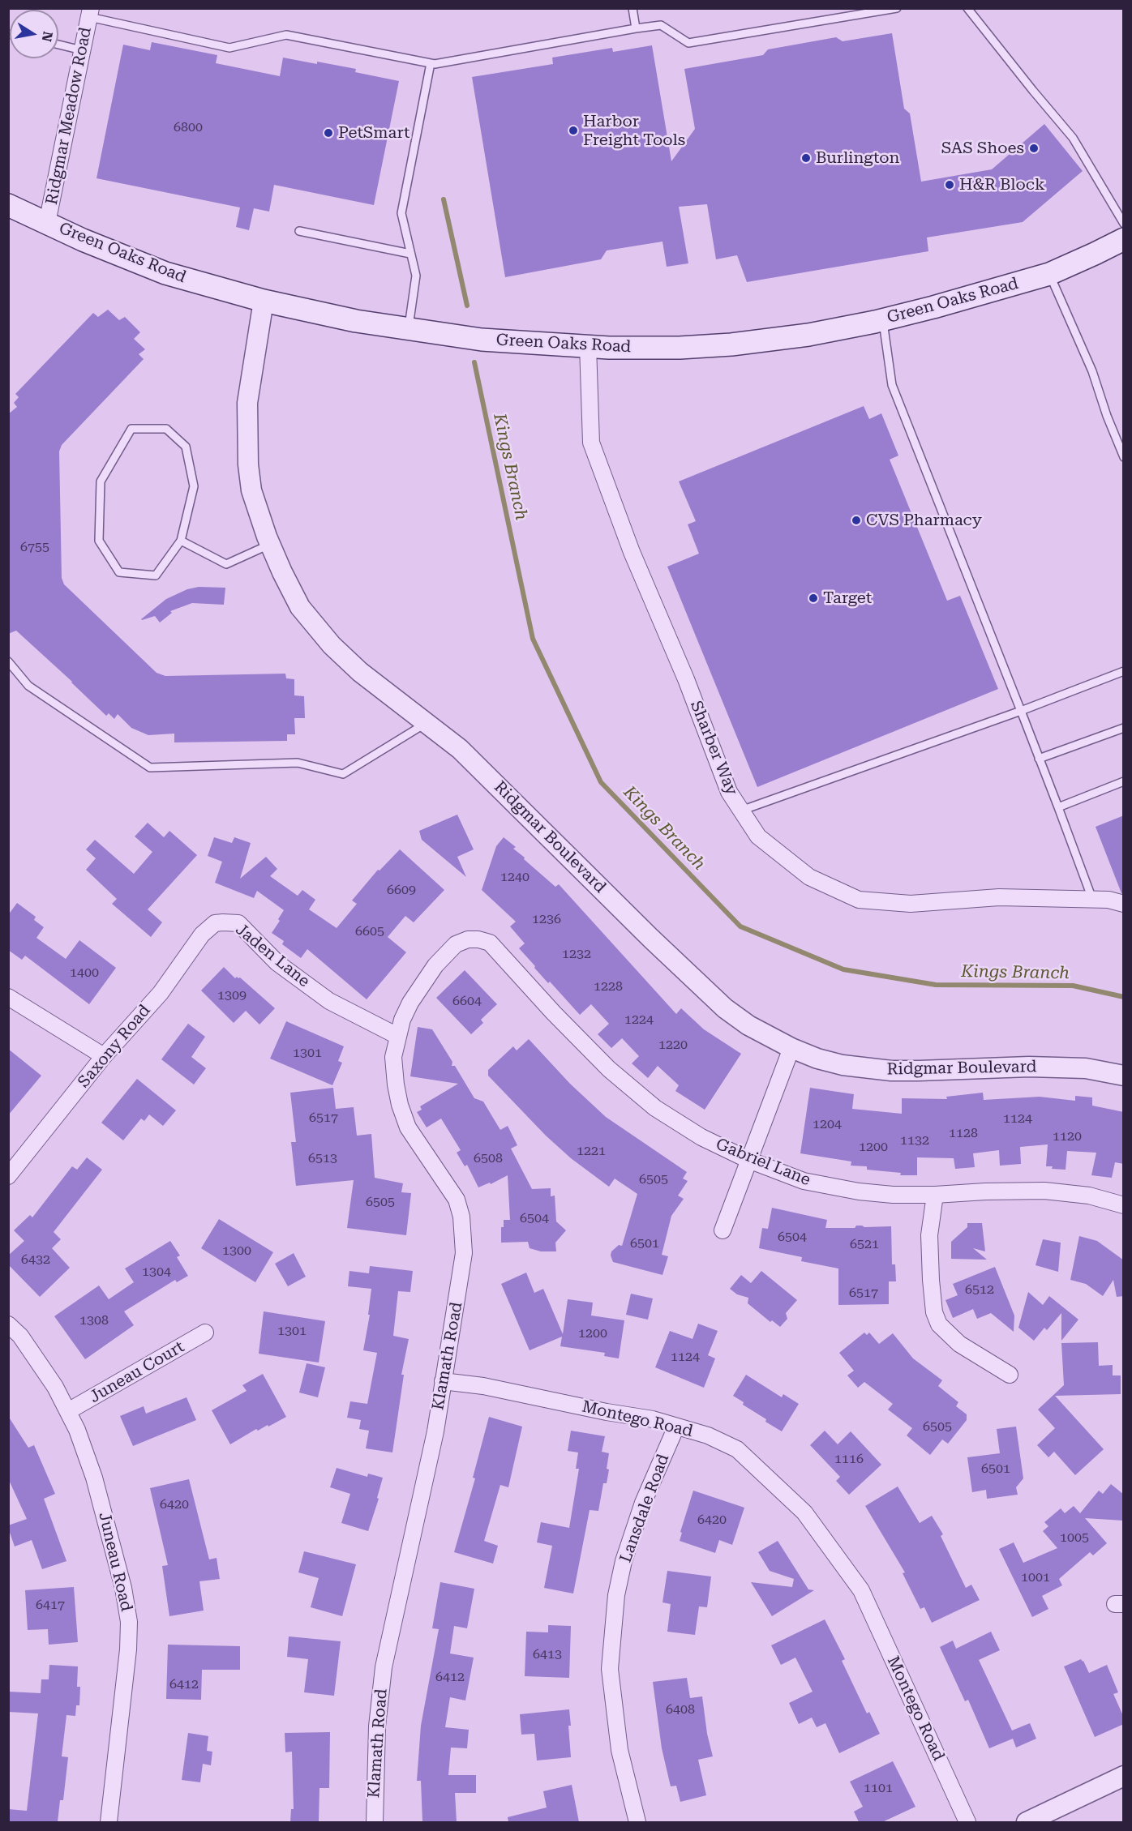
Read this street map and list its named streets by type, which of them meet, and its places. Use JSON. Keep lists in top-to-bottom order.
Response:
{
  "streets": {
    "main road": ["Green Oaks Road"],
    "street": [
      "Ridgmar Meadow Road",
      "Sharber Way",
      "Ridgmar Boulevard",
      "Jaden Lane",
      "Saxony Road",
      "Gabriel Lane",
      "Klamath Road",
      "Juneau Court",
      "Montego Road",
      "Lansdale Road",
      "Juneau Road"
    ]
  },
  "crossings": [
    ["Ridgmar Meadow Road", "Green Oaks Road"],
    ["Green Oaks Road", "Sharber Way"],
    ["Green Oaks Road", "Ridgmar Boulevard"],
    ["Jaden Lane", "Saxony Road"],
    ["Jaden Lane", "Klamath Road"],
    ["Gabriel Lane", "Klamath Road"],
    ["Klamath Road", "Montego Road"],
    ["Juneau Court", "Juneau Road"],
    ["Montego Road", "Lansdale Road"]
  ],
  "water": ["Kings Branch"],
  "places": [
    "Harbor Freight Tools",
    "PetSmart",
    "SAS Shoes",
    "Burlington",
    "H&R Block",
    "CVS Pharmacy",
    "Target"
  ],
  "house_numbers": [
    "6800",
    "6755",
    "1240",
    "6609",
    "1236",
    "6605",
    "1232",
    "1400",
    "1228",
    "1309",
    "6604",
    "1224",
    "1220",
    "1301",
    "6517",
    "1124",
    "1204",
    "1128",
    "1120",
    "1132",
    "1200",
    "1221",
    "6513",
    "6508",
    "6505",
    "6505",
    "6504",
    "6504",
    "6501",
    "6521",
    "1300",
    "6432",
    "1304",
    "6512",
    "6517",
    "1308",
    "1301",
    "1200",
    "1124",
    "6505",
    "1116",
    "6501",
    "6420",
    "6420",
    "1005",
    "1001",
    "6417",
    "6413",
    "6412",
    "6412",
    "6408",
    "1101"
  ],
  "north": "right"
}
